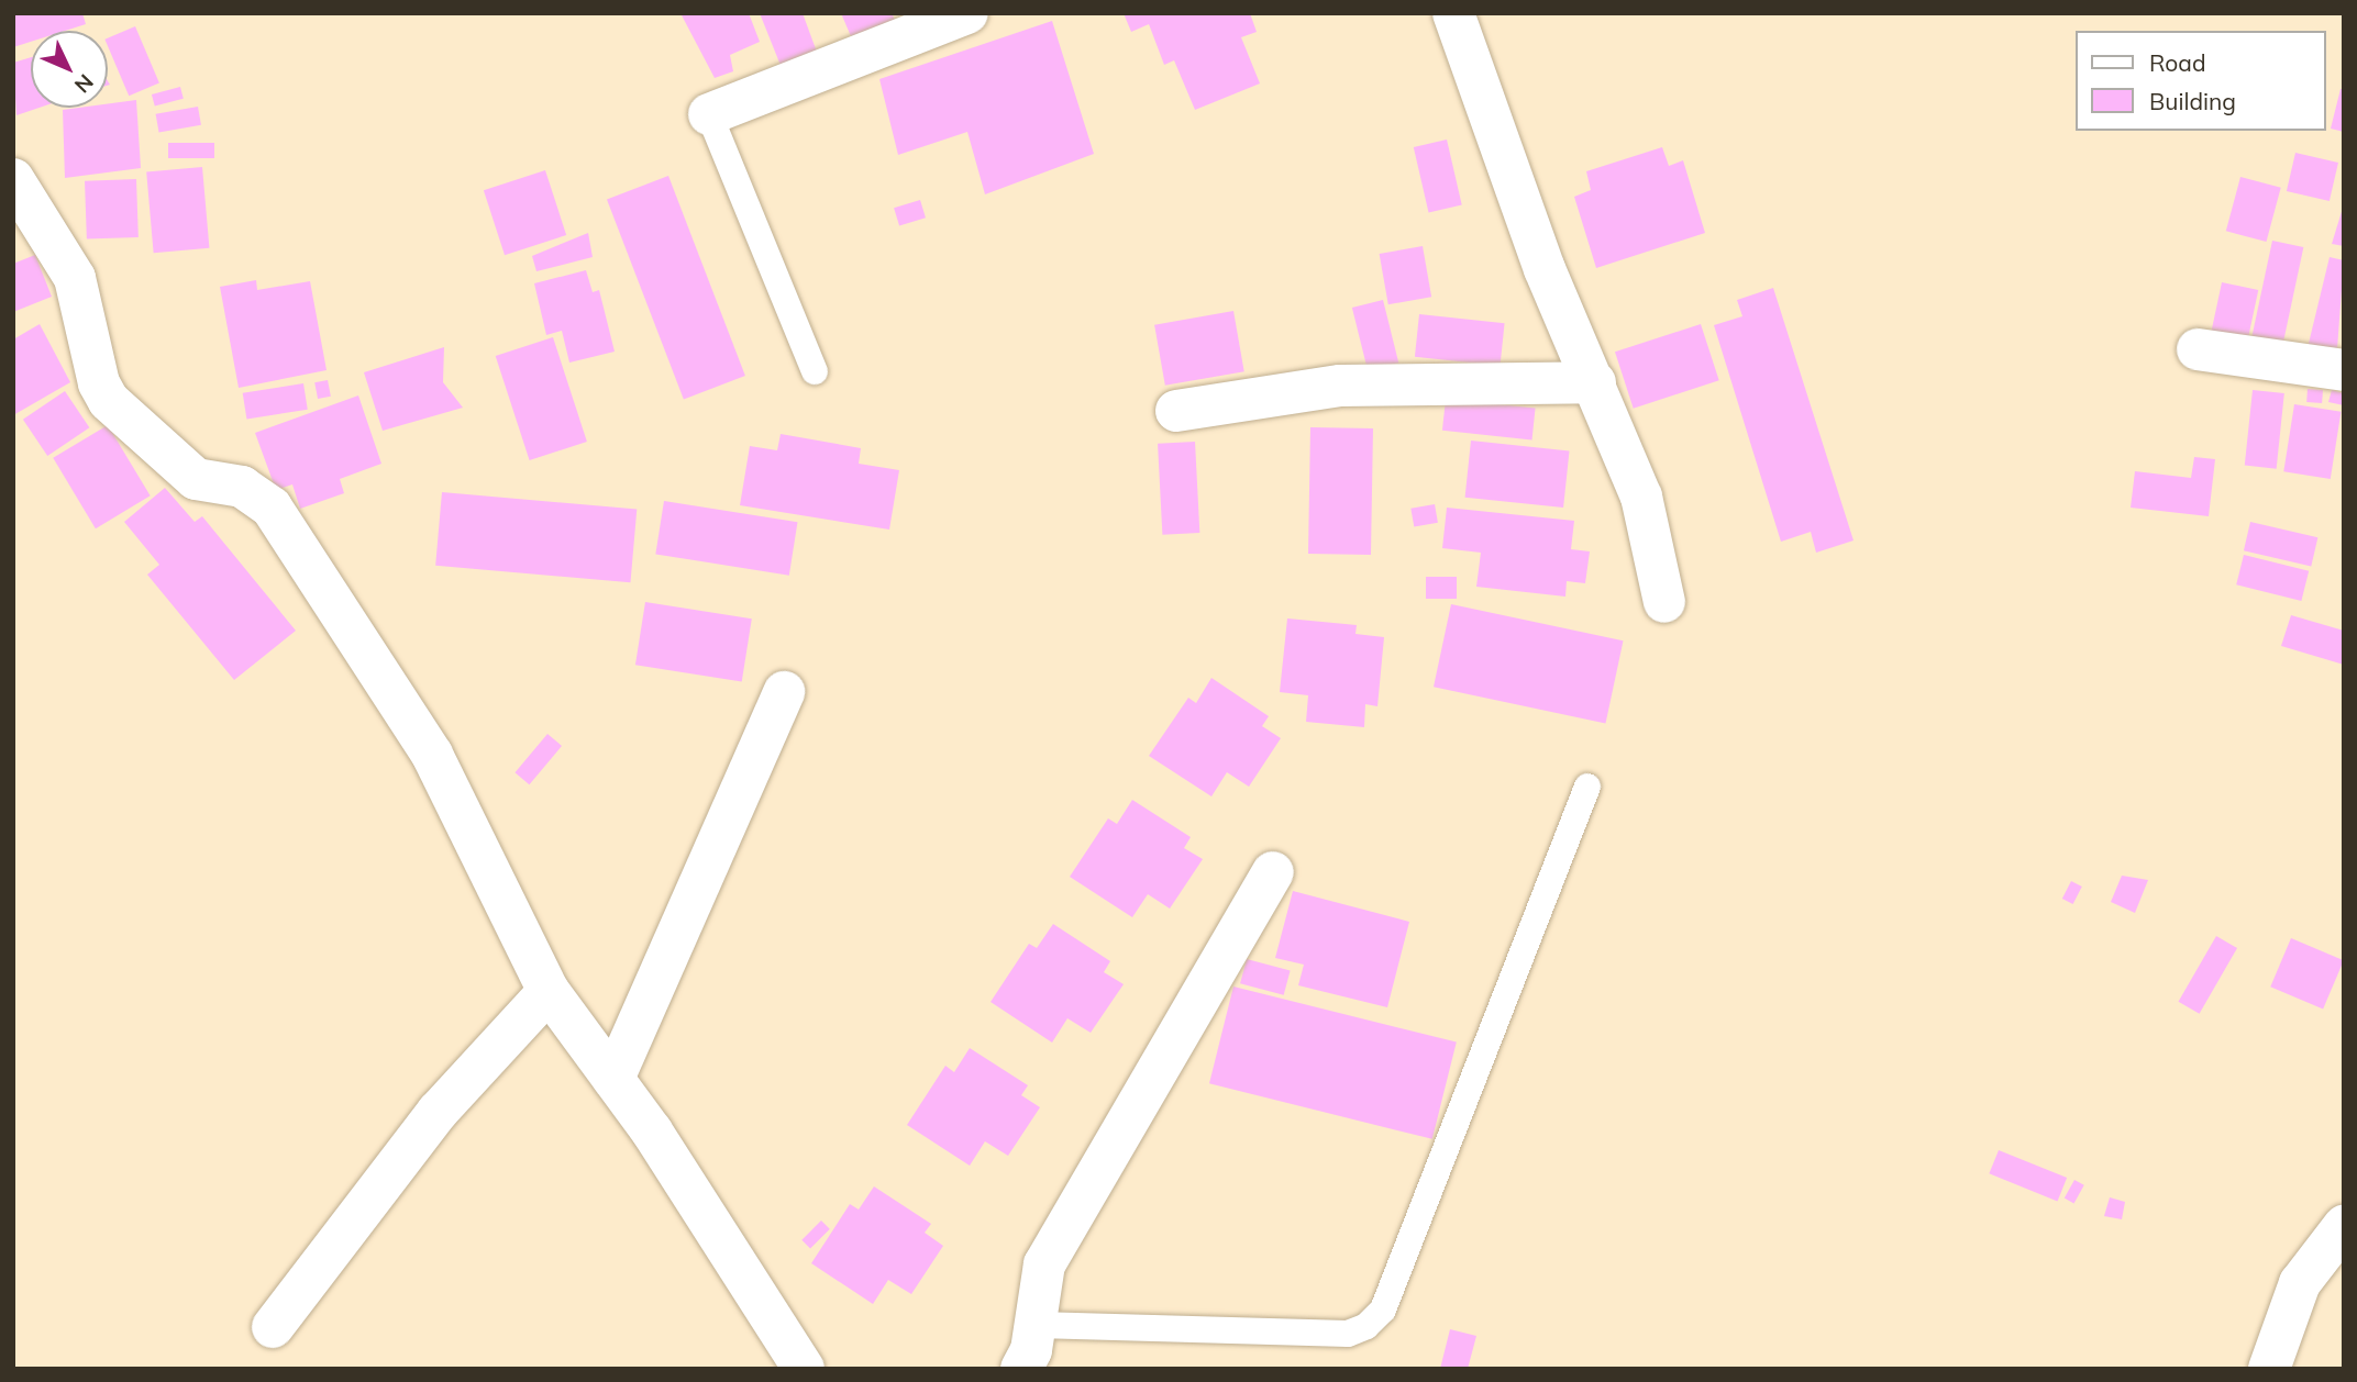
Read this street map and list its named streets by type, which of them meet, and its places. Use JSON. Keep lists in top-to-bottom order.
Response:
{
  "legend": ["Road", "Building"],
  "north": "bottom right"
}
